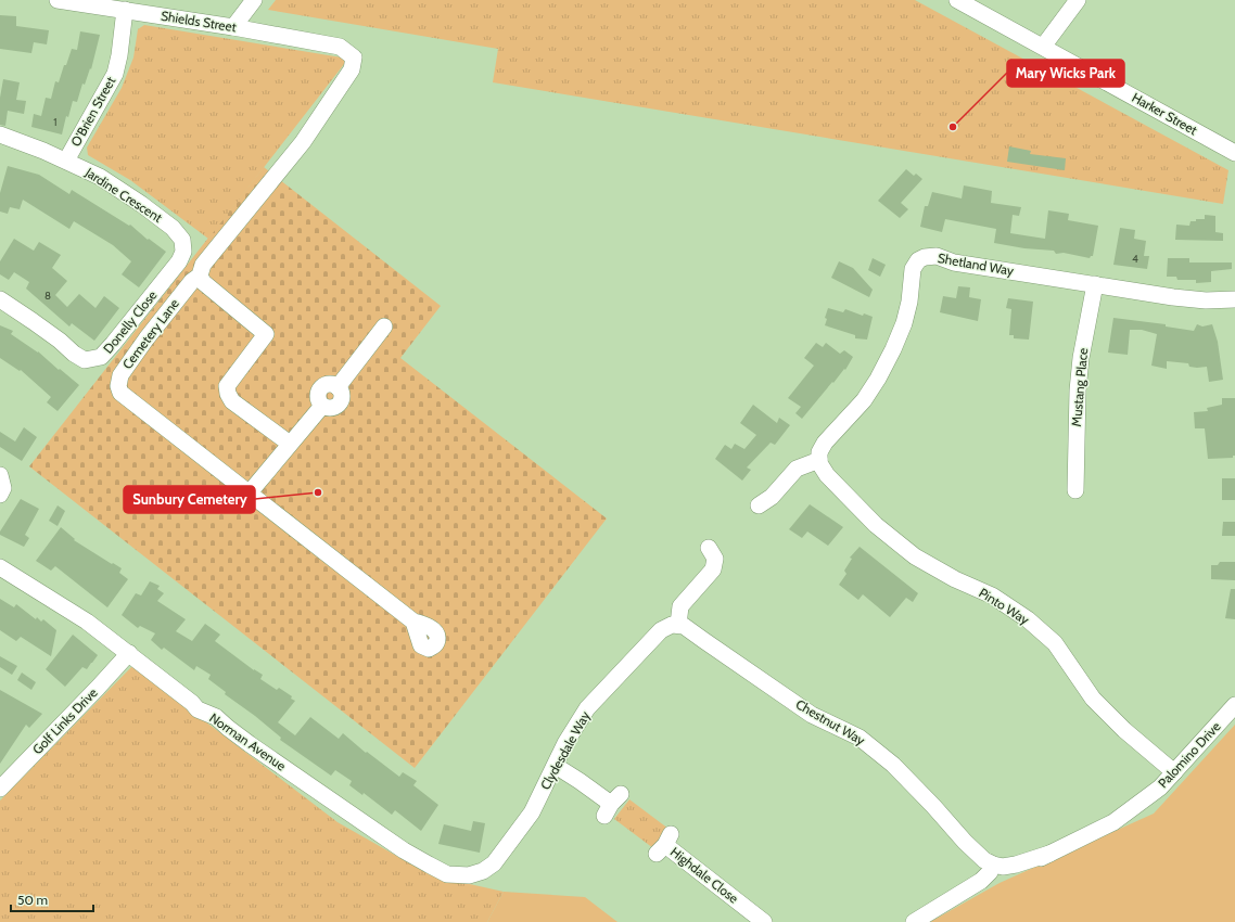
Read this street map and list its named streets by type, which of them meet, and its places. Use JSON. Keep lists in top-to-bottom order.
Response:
{
  "streets": {
    "street": [
      "Shields Street",
      "O'Brien Street",
      "Harker Street",
      "Jardine Crescent",
      "Shetland Way",
      "Donelly Close",
      "Cemetery Lane",
      "Mustang Place",
      "Pinto Way",
      "Golf Links Drive",
      "Chestnut Way",
      "Norman Avenue",
      "Clydesdale Way",
      "Palomino Drive",
      "Highdale Close"
    ]
  },
  "crossings": [
    ["Shields Street", "O'Brien Street"],
    ["Shields Street", "Cemetery Lane"],
    ["O'Brien Street", "Jardine Crescent"],
    ["Jardine Crescent", "Donelly Close"],
    ["Shetland Way", "Mustang Place"],
    ["Shetland Way", "Pinto Way"],
    ["Pinto Way", "Palomino Drive"],
    ["Golf Links Drive", "Norman Avenue"],
    ["Chestnut Way", "Clydesdale Way"],
    ["Chestnut Way", "Palomino Drive"],
    ["Norman Avenue", "Clydesdale Way"]
  ],
  "places": ["Mary Wicks Park", "Sunbury Cemetery"],
  "house_numbers": ["1", "4", "8"],
  "scale_bar": "50 m"
}
